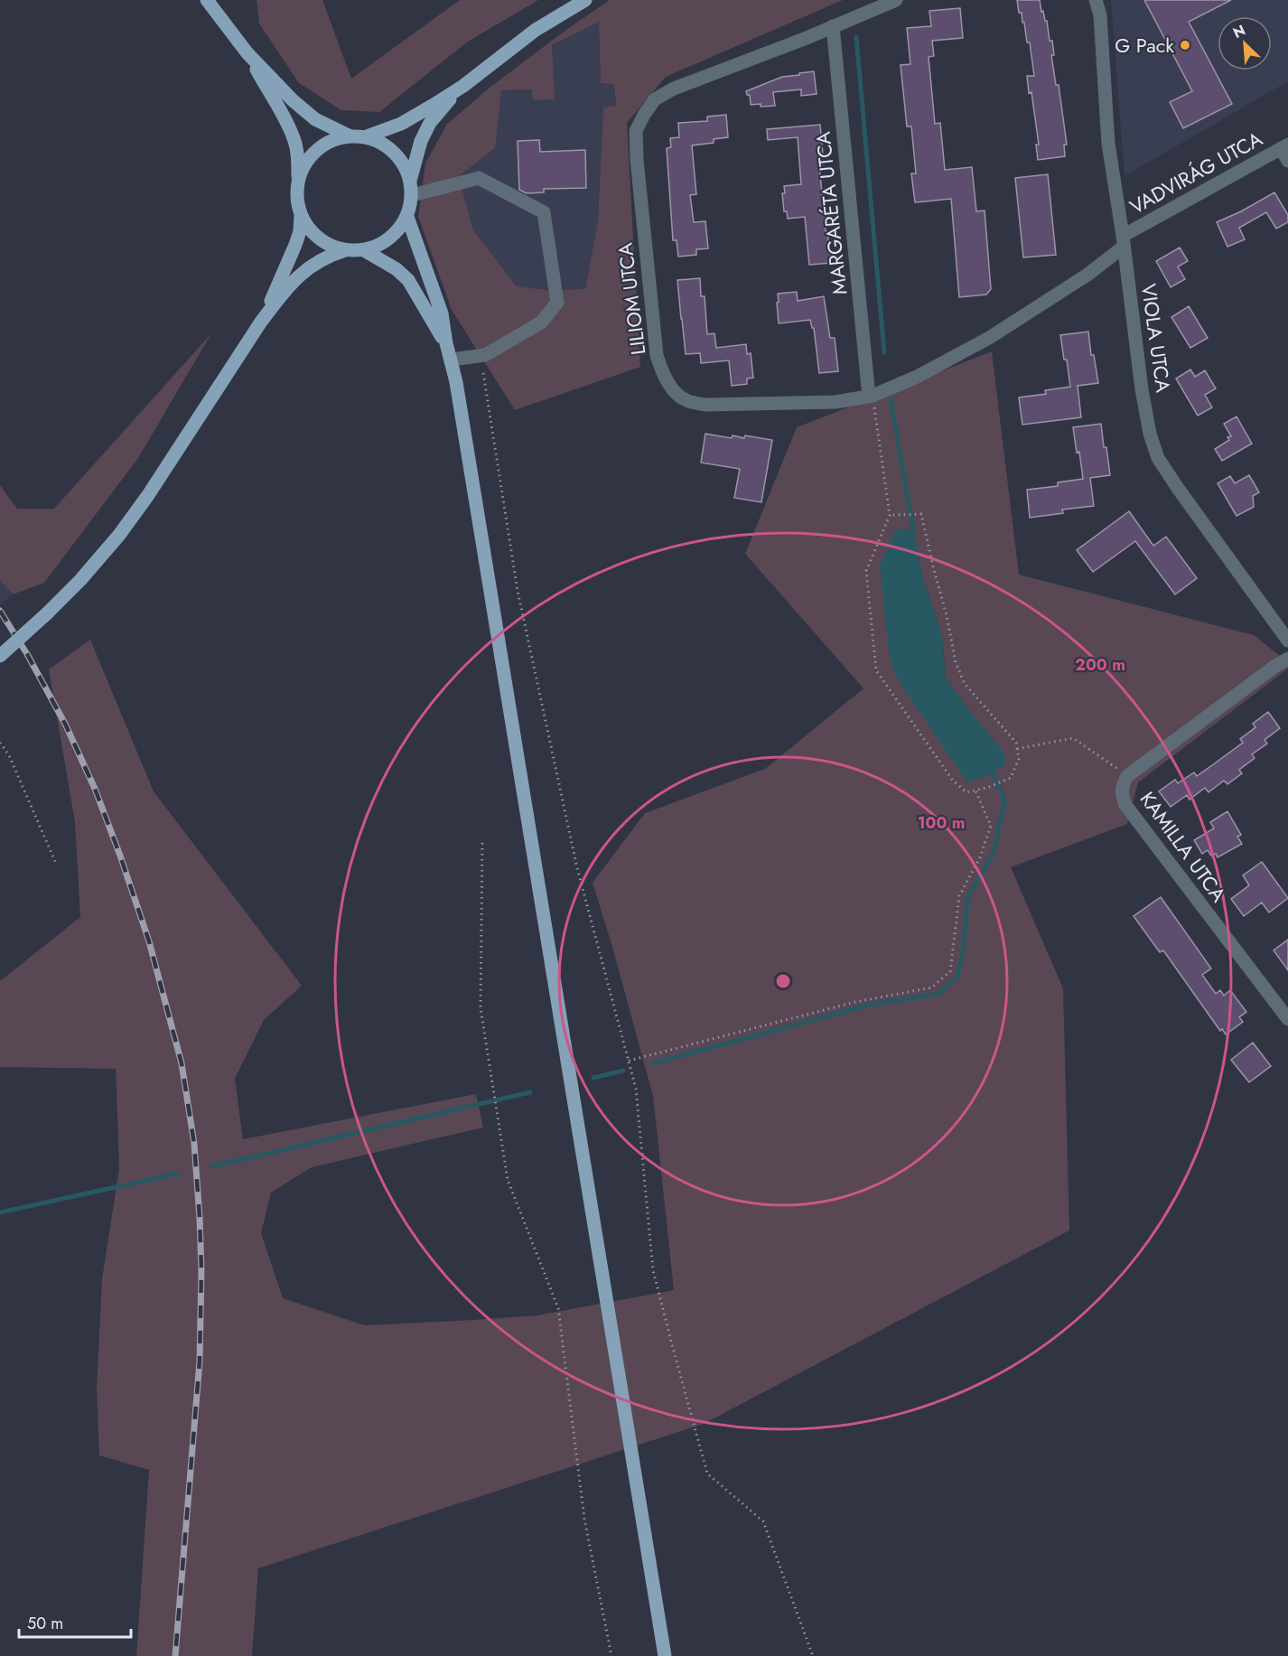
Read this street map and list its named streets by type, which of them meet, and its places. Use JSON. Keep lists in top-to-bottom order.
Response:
{
  "streets": {
    "street": [
      "VADVIRÁG UTCA",
      "MARGARÉTA UTCA",
      "LILIOM UTCA",
      "VIOLA UTCA",
      "KAMILLA UTCA"
    ]
  },
  "crossings": [
    ["VADVIRÁG UTCA", "LILIOM UTCA"],
    ["VADVIRÁG UTCA", "VIOLA UTCA"],
    ["MARGARÉTA UTCA", "LILIOM UTCA"],
    ["LILIOM UTCA", "VIOLA UTCA"]
  ],
  "places": ["G Pack"],
  "scale_bar": "50 m",
  "north": "top left",
  "rings": ["200 m", "100 m"]
}
